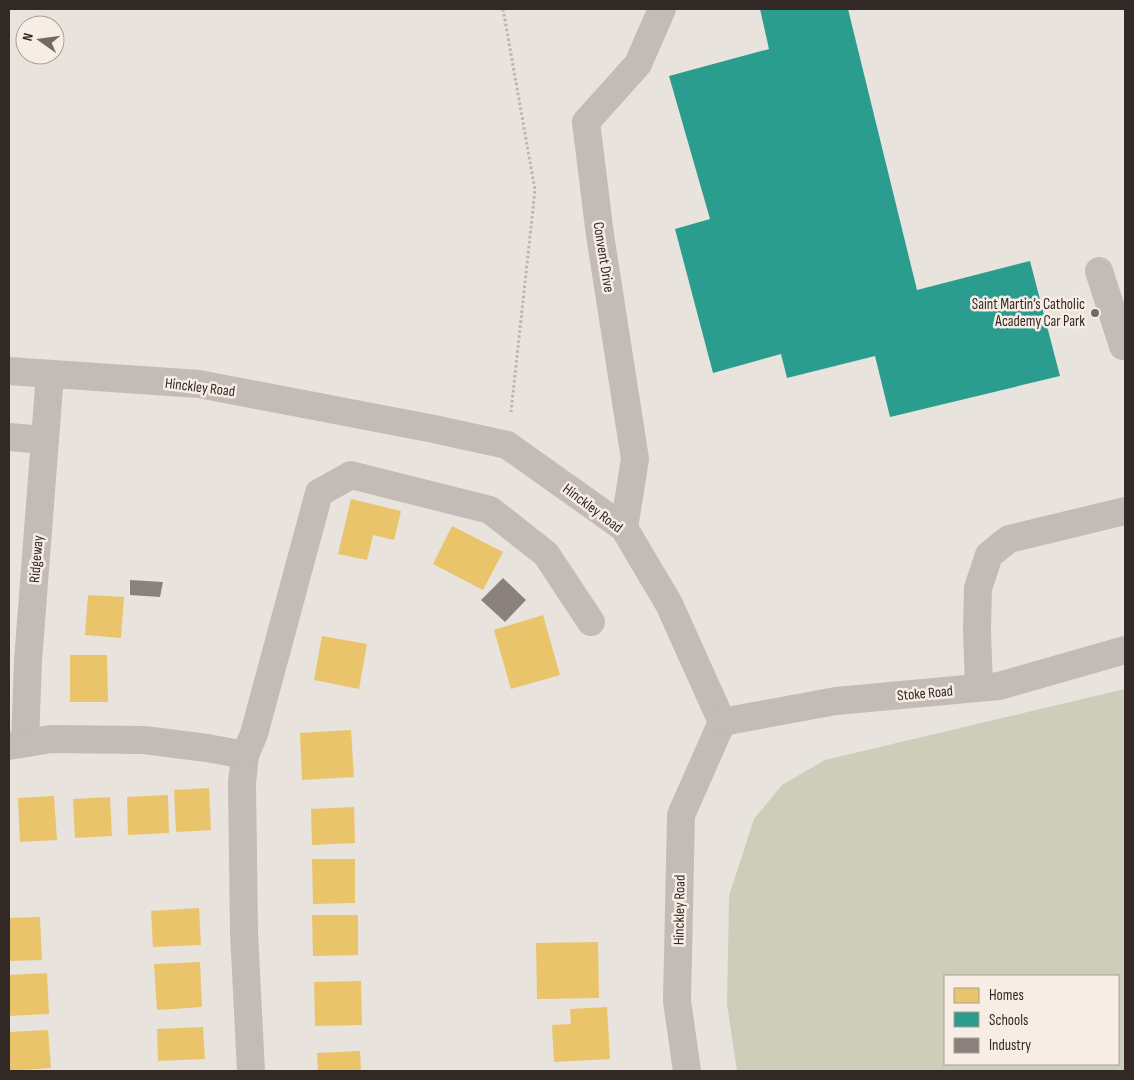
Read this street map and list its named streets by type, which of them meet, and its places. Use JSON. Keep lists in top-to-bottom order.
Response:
{
  "streets": {
    "street": [
      "Convent Drive",
      "Hinckley Road",
      "Ridgeway",
      "Stoke Road"
    ]
  },
  "crossings": [
    ["Convent Drive", "Hinckley Road"],
    ["Hinckley Road", "Ridgeway"],
    ["Hinckley Road", "Stoke Road"]
  ],
  "places": ["Saint Martin’s Catholic Academy Car Park"],
  "legend": ["Homes", "Schools", "Industry"],
  "north": "left"
}
